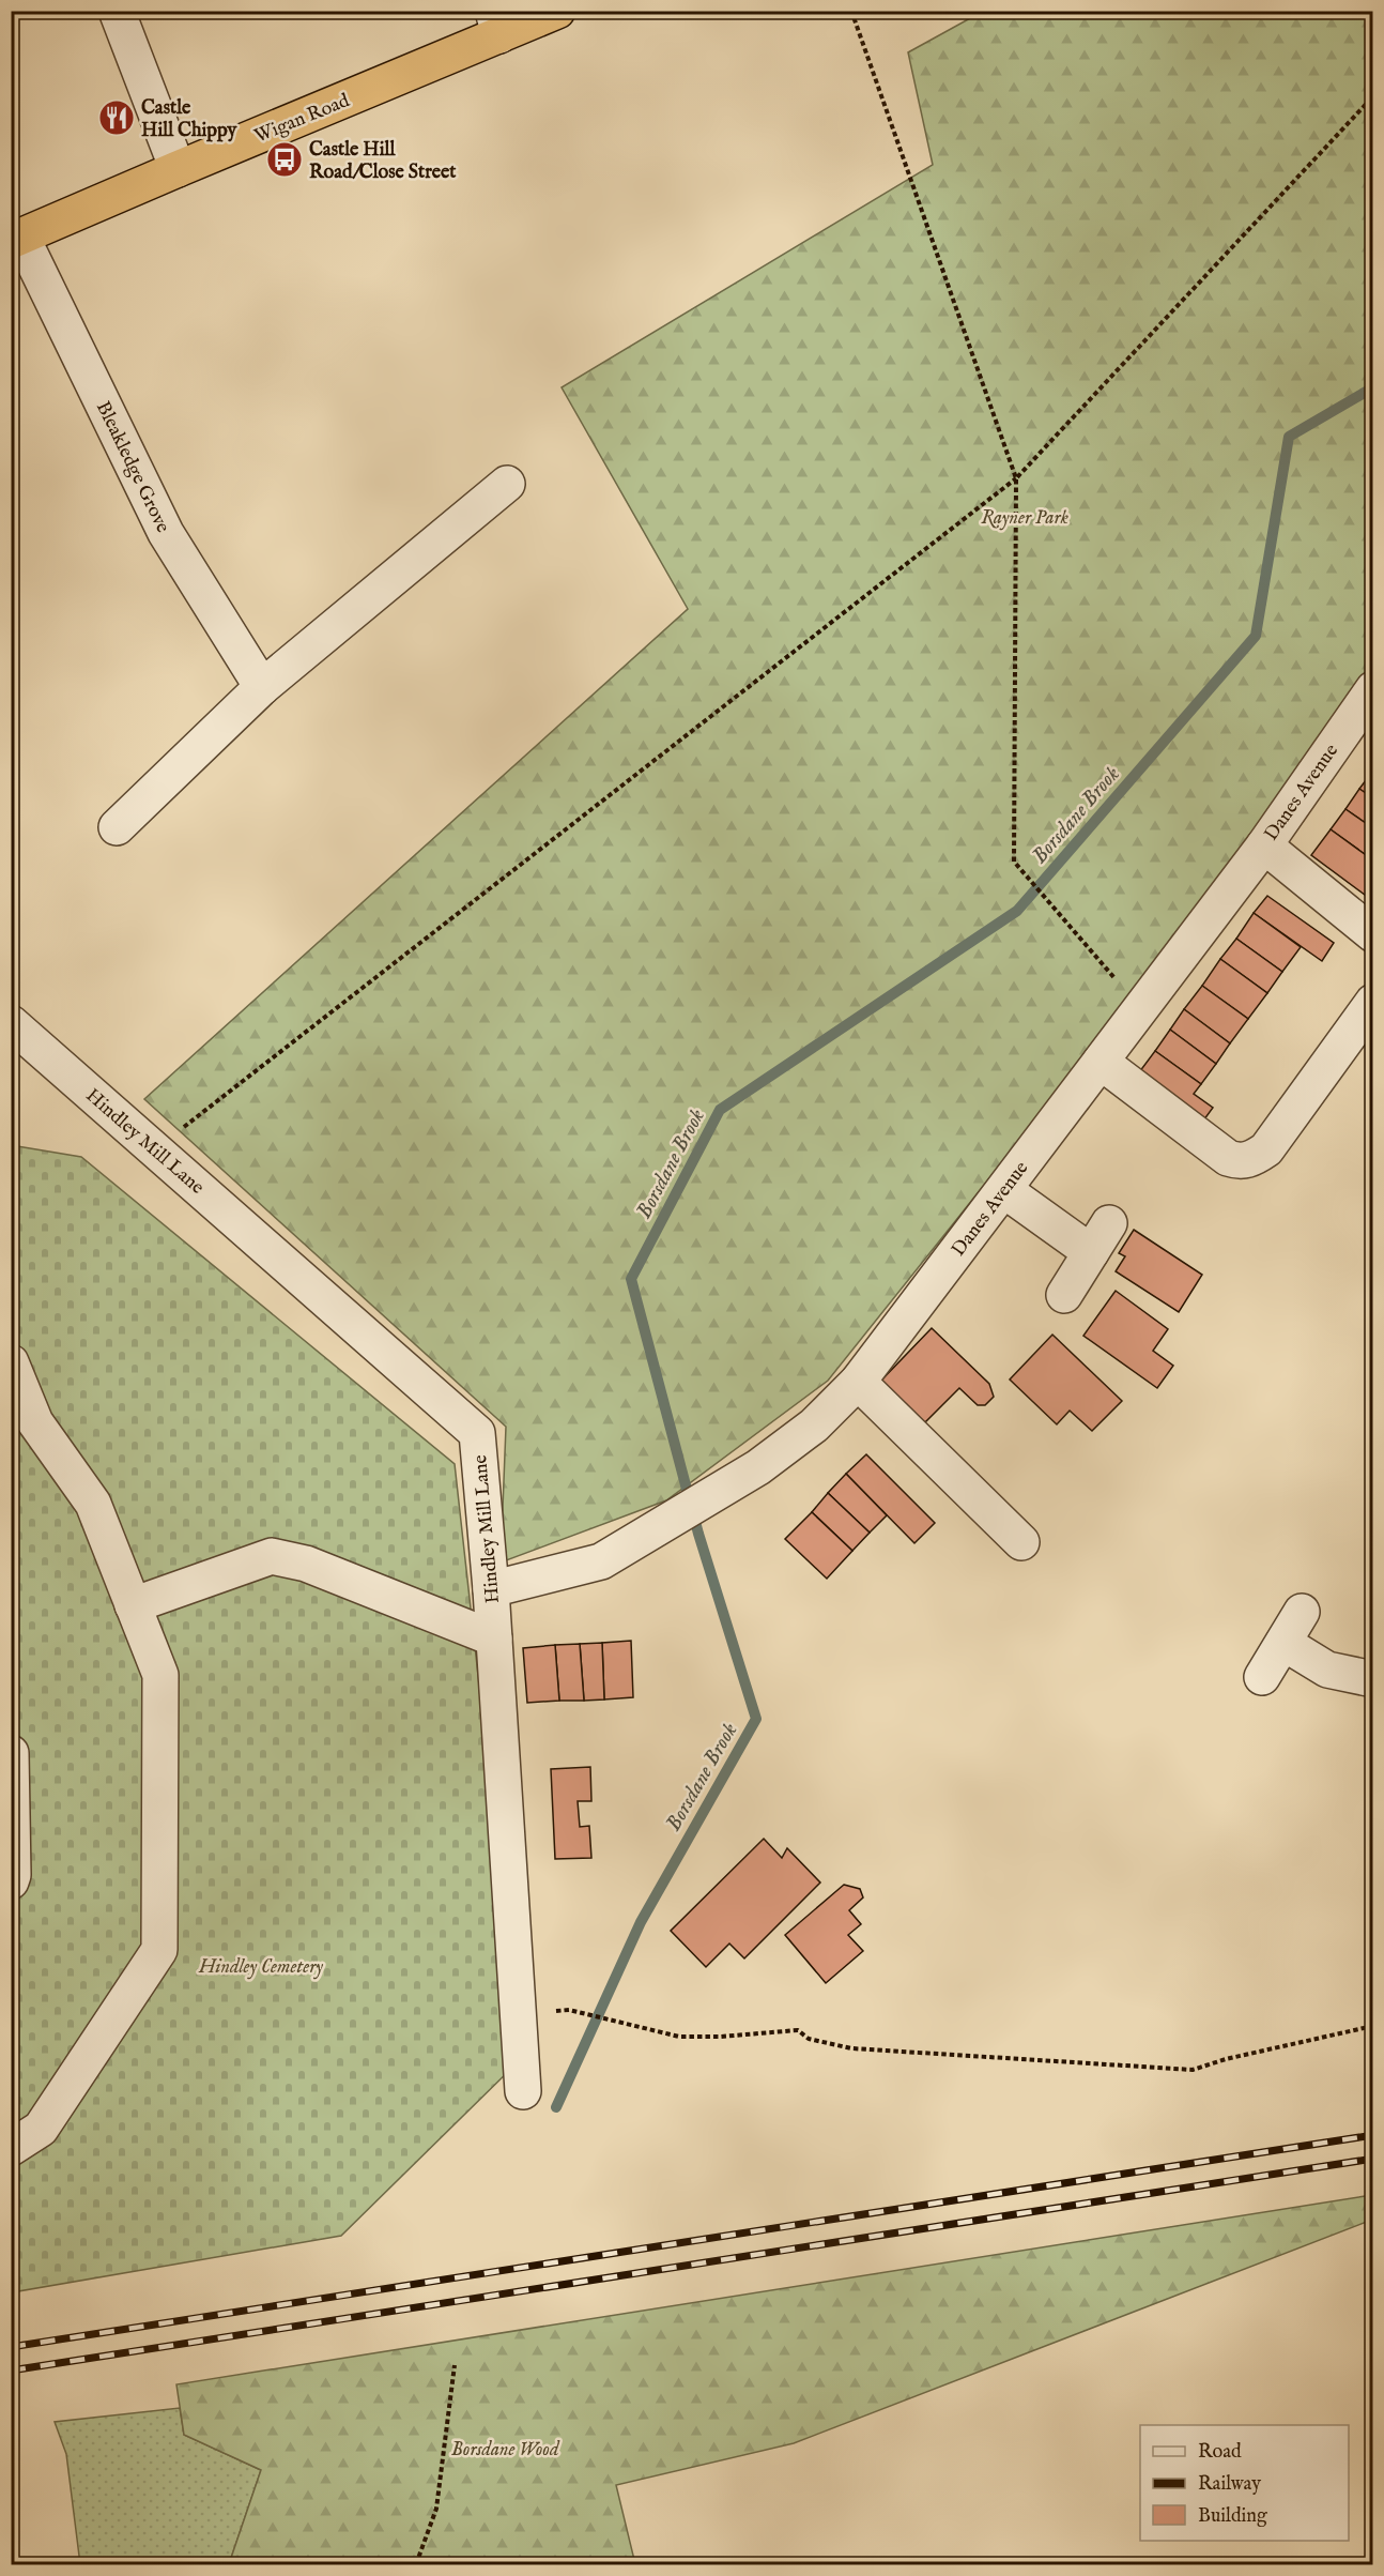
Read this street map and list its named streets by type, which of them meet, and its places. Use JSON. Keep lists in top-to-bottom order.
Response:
{
  "streets": {
    "highway": ["Wigan Road"],
    "street": ["Bleakledge Grove", "Danes Avenue", "Hindley Mill Lane"]
  },
  "crossings": [
    ["Wigan Road", "Bleakledge Grove"],
    ["Danes Avenue", "Hindley Mill Lane"]
  ],
  "water": ["Borsdane Brook"],
  "parks": ["Rayner Park", "Hindley Cemetery", "Borsdane Wood"],
  "places": {
    "restaurant": ["Castle Hill Chippy"],
    "bus stop": ["Castle Hill Road/Close Street"]
  },
  "legend": ["Road", "Railway", "Building"]
}
